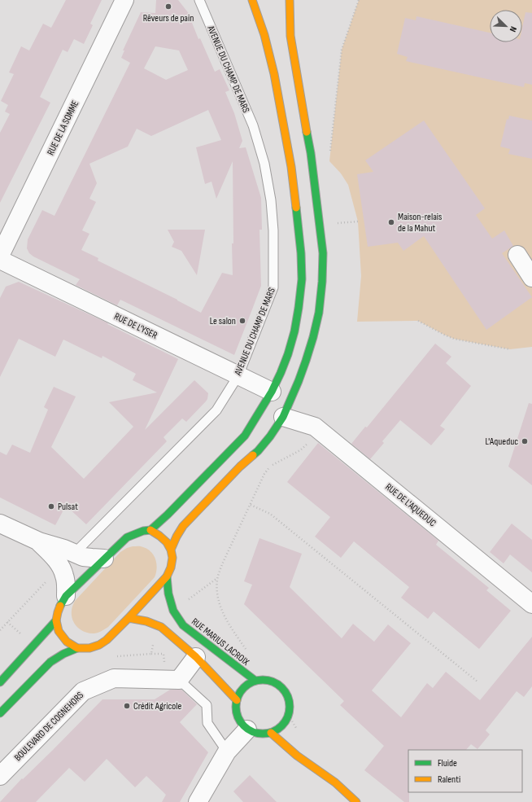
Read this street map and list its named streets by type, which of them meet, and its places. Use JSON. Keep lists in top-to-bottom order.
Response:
{
  "streets": {
    "main road": ["RUE MARIUS LACROIX"],
    "street": [
      "RUE DE LA SOMME",
      "RUE DE L'YSER",
      "RUE DE L'AQUEDUC",
      "BOULEVARD DE COGNEHORS"
    ],
    "lane": ["AVENUE DU CHAMP DE MARS"]
  },
  "crossings": [
    ["AVENUE DU CHAMP DE MARS", "RUE DE L'YSER"]
  ],
  "places": [
    "Rêveurs de pain",
    "Maison-relais de la Mahut",
    "Le salon",
    "L'Aqueduc",
    "Pulsat",
    "Crédit Agricole"
  ],
  "legend": ["Fluide", "Ralenti"],
  "north": "bottom right"
}
